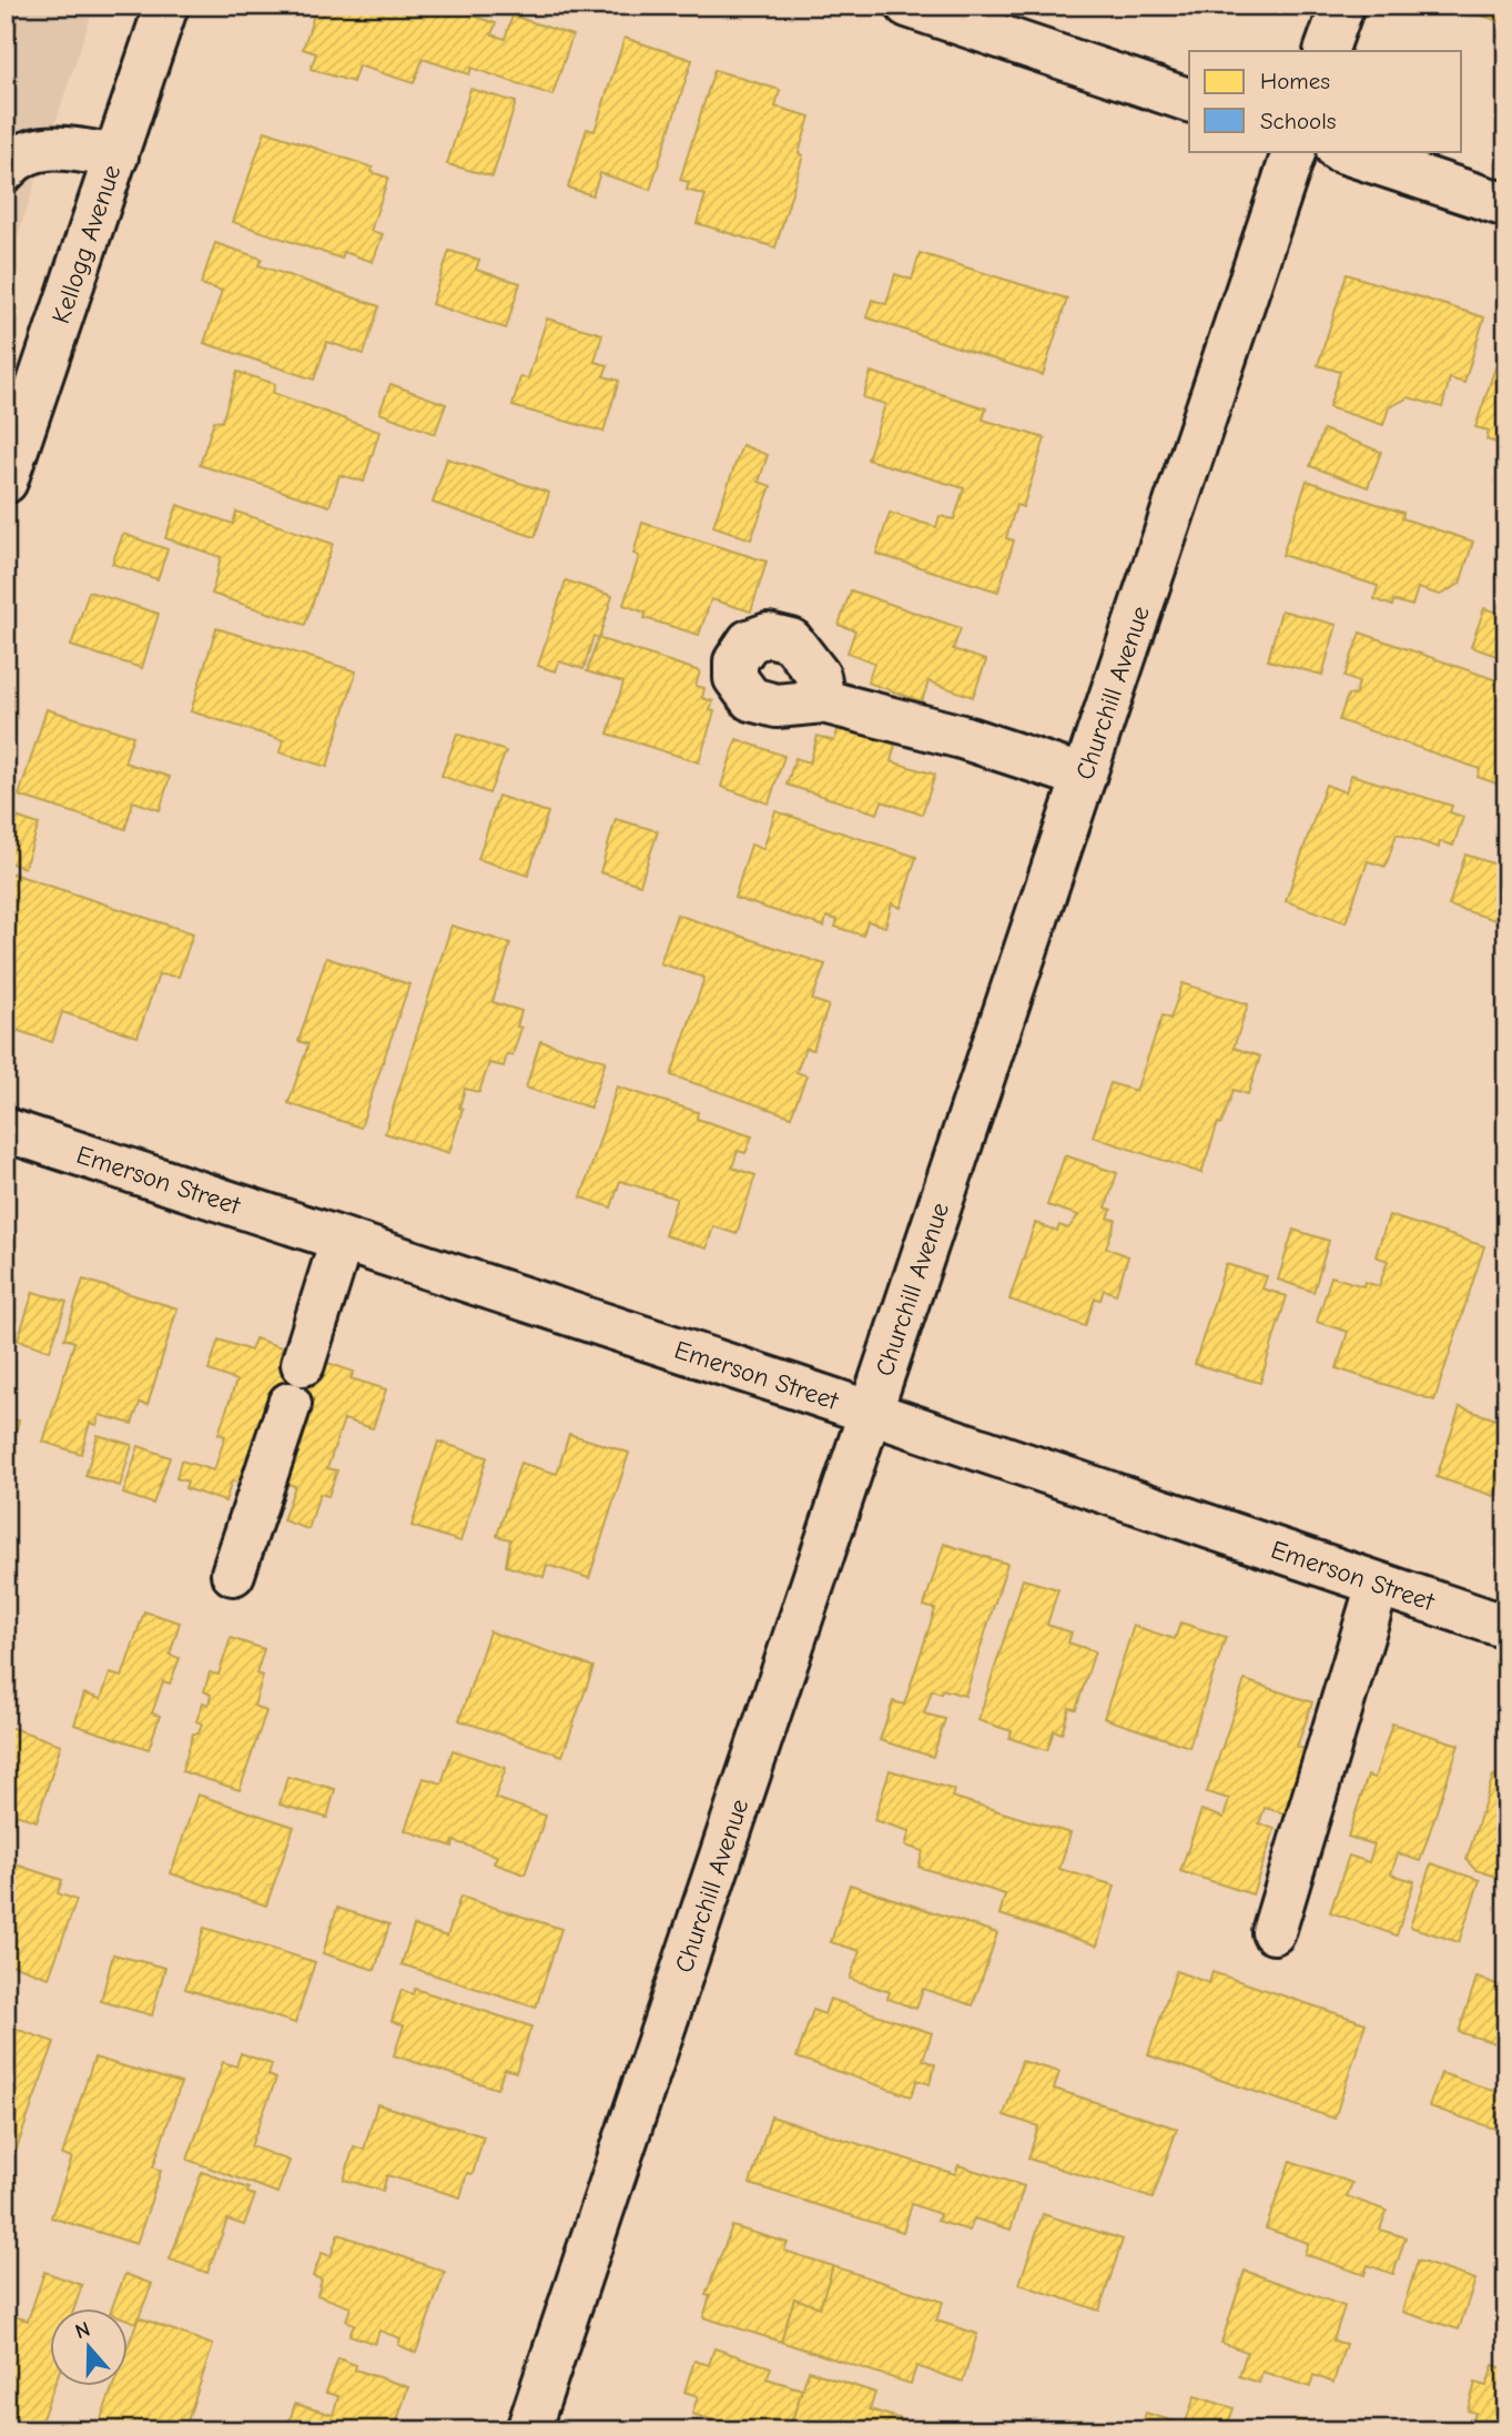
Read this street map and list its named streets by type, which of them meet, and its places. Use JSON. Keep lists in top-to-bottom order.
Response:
{
  "streets": {
    "street": ["Kellogg Avenue", "Churchill Avenue", "Emerson Street"]
  },
  "crossings": [
    ["Churchill Avenue", "Emerson Street"]
  ],
  "legend": ["Homes", "Schools"],
  "north": "top"
}
